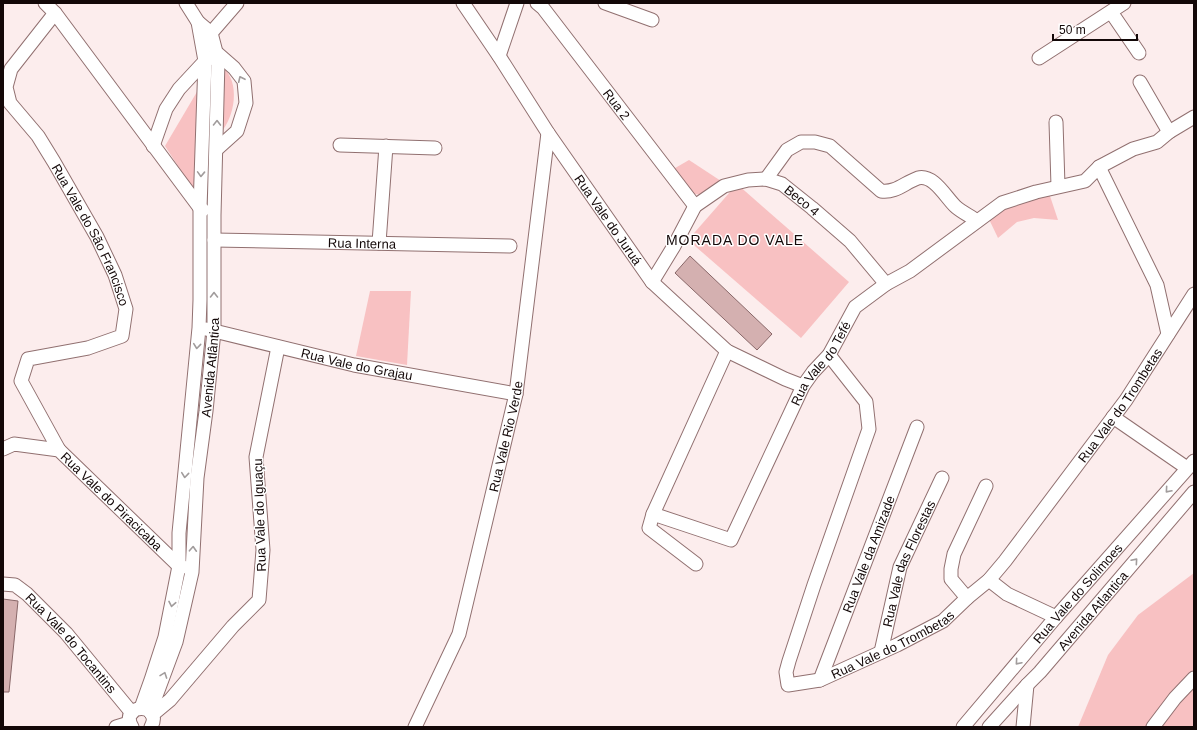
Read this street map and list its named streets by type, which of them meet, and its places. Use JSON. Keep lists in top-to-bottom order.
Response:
{
  "streets": {
    "street": [
      "Rua 2",
      "Beco 4",
      "Rua Vale do Juruá",
      "Rua Vale do São Francisco",
      "Rua Interna",
      "Rua Vale do Tefé",
      "Rua Vale do Grajau",
      "Avenida Atlântica",
      "Rua Vale do Trombetas",
      "Rua Vale Rio Verde",
      "Rua Vale do Piracicaba",
      "Rua Vale do Iguaçu",
      "Rua Vale da Amizade",
      "Rua Vale das Florestas",
      "Rua Vale do Solimoes",
      "Avenida Atlantica",
      "Rua Vale do Tocantins"
    ]
  },
  "crossings": [
    ["Rua 2", "Beco 4"],
    ["Beco 4", "Rua Vale do Tefé"],
    ["Rua Vale do Juruá", "Rua Vale do Tefé"],
    ["Rua Vale do Juruá", "Rua Vale Rio Verde"],
    ["Rua Vale do São Francisco", "Rua Vale do Piracicaba"],
    ["Rua Interna", "Avenida Atlântica"],
    ["Rua Vale do Tefé", "Rua Vale do Trombetas"],
    ["Rua Vale do Grajau", "Avenida Atlântica"],
    ["Rua Vale do Grajau", "Rua Vale Rio Verde"],
    ["Rua Vale do Grajau", "Rua Vale do Iguaçu"],
    ["Avenida Atlântica", "Rua Vale do Piracicaba"],
    ["Avenida Atlântica", "Rua Vale do Iguaçu"],
    ["Avenida Atlântica", "Rua Vale do Tocantins"],
    ["Rua Vale do Trombetas", "Rua Vale da Amizade"],
    ["Rua Vale do Trombetas", "Rua Vale das Florestas"],
    ["Rua Vale do Iguaçu", "Rua Vale do Tocantins"]
  ],
  "one_way": ["Rua Vale do Solimoes", "Avenida Atlantica"],
  "districts": ["MORADA DO VALE"],
  "scale_bar": "50 m"
}
